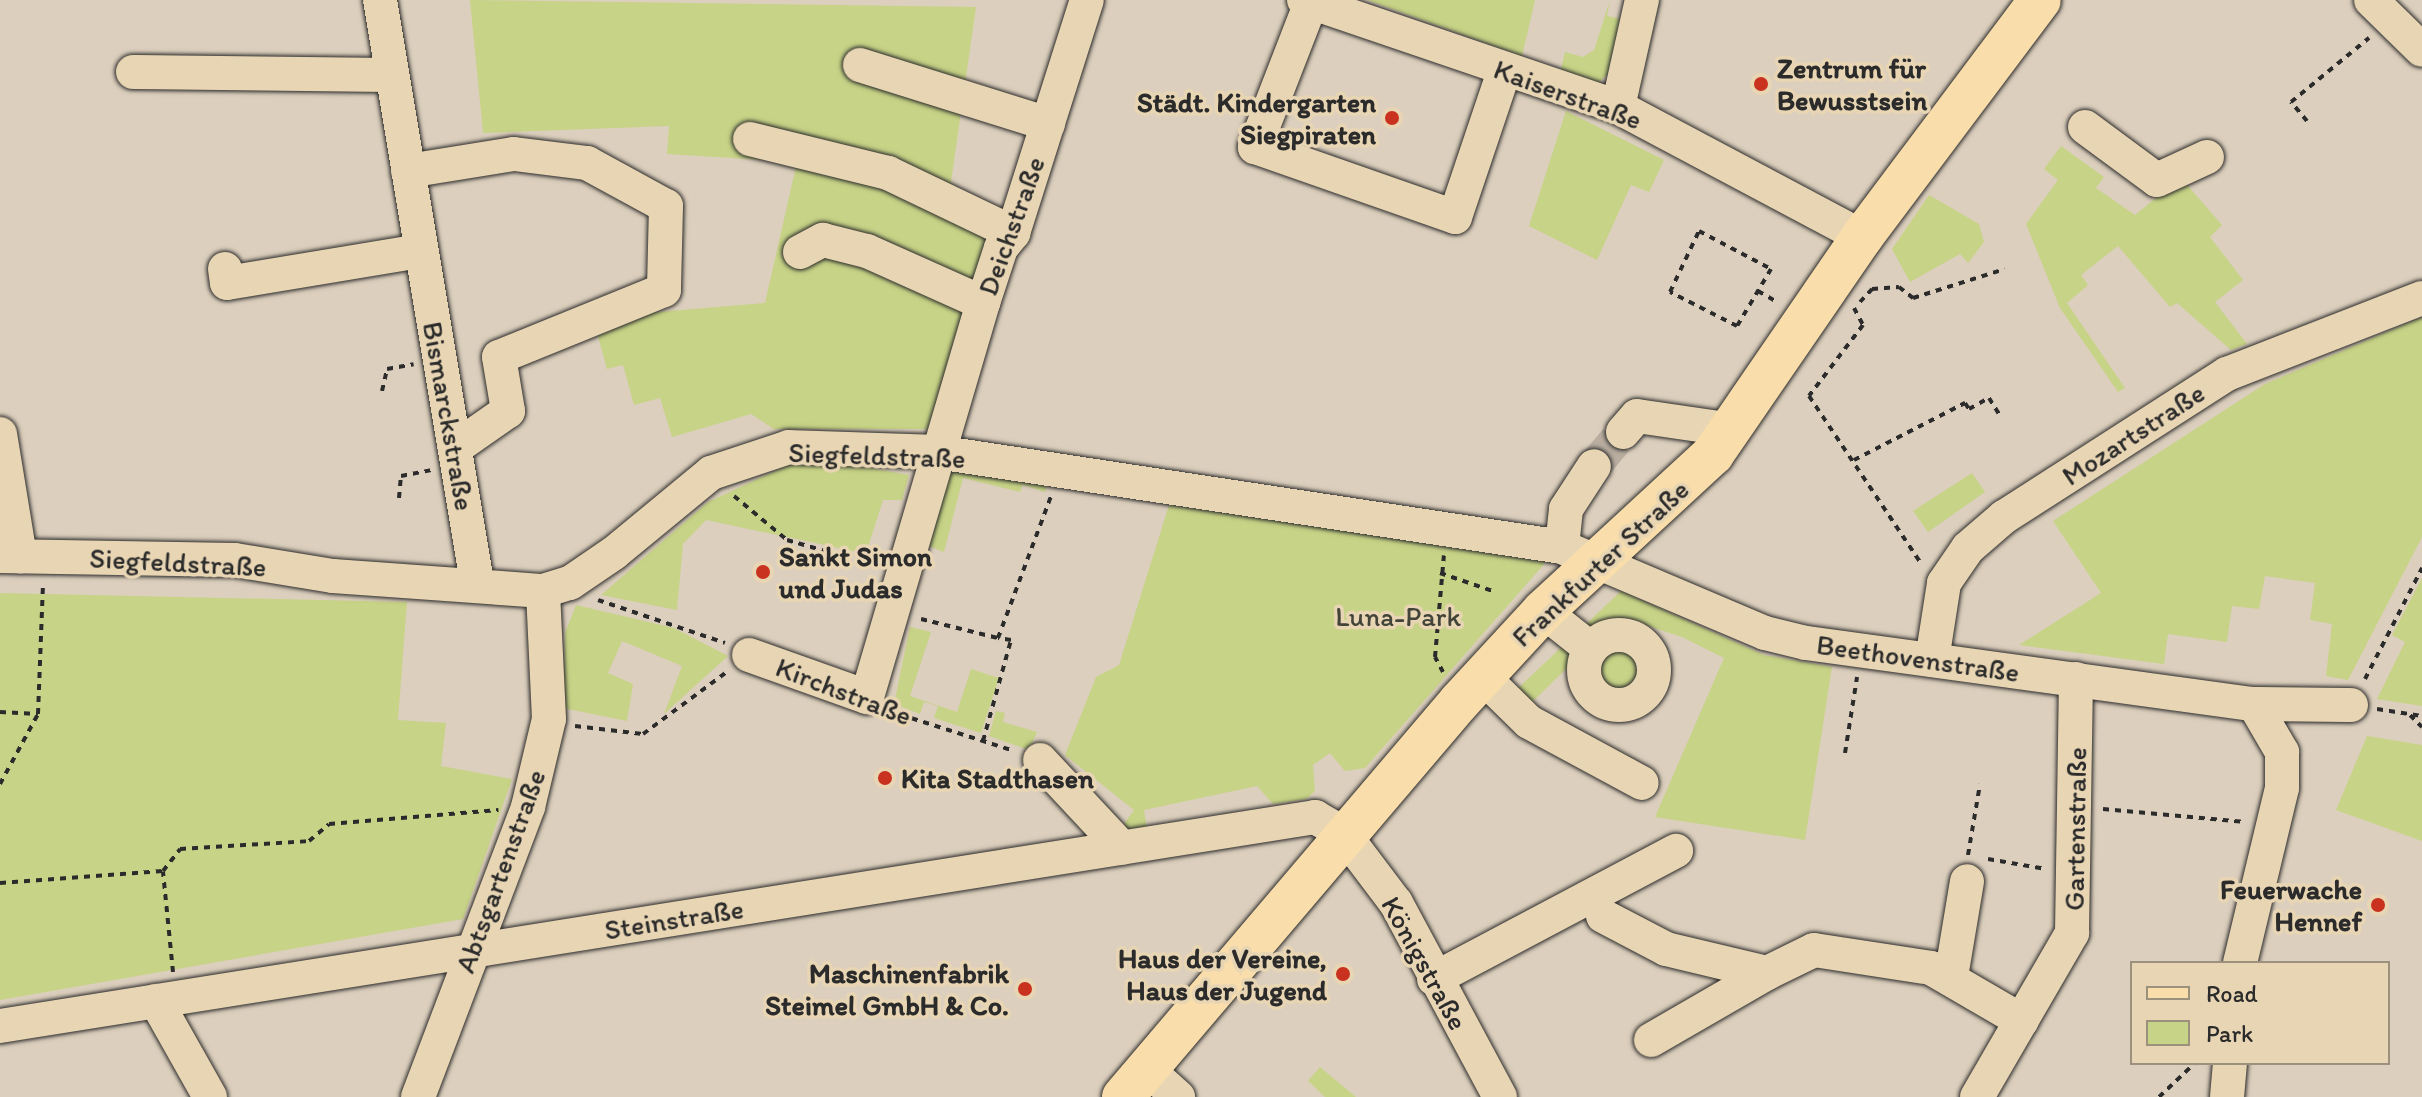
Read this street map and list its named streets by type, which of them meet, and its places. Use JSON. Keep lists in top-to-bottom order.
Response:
{
  "streets": {
    "main road": ["Frankfurter Straße"],
    "street": [
      "Kaiserstraße",
      "Deichstraße",
      "Bismarckstraße",
      "Mozartstraße",
      "Siegfeldstraße",
      "Beethovenstraße",
      "Kirchstraße",
      "Gartenstraße",
      "Abtsgartenstraße",
      "Steinstraße",
      "Königstraße"
    ]
  },
  "crossings": [
    ["Kaiserstraße", "Frankfurter Straße"],
    ["Deichstraße", "Siegfeldstraße"],
    ["Deichstraße", "Kirchstraße"],
    ["Bismarckstraße", "Siegfeldstraße"],
    ["Mozartstraße", "Beethovenstraße"],
    ["Siegfeldstraße", "Frankfurter Straße"],
    ["Siegfeldstraße", "Beethovenstraße"],
    ["Siegfeldstraße", "Abtsgartenstraße"],
    ["Frankfurter Straße", "Beethovenstraße"],
    ["Frankfurter Straße", "Steinstraße"],
    ["Frankfurter Straße", "Königstraße"],
    ["Beethovenstraße", "Gartenstraße"],
    ["Kirchstraße", "Abtsgartenstraße"],
    ["Abtsgartenstraße", "Steinstraße"],
    ["Steinstraße", "Königstraße"]
  ],
  "parks": ["Luna-Park"],
  "places": [
    "Zentrum für Bewusstsein",
    "Städt. Kindergarten Siegpiraten",
    "Sankt Simon und Judas",
    "Kita Stadthasen",
    "Feuerwache Hennef",
    "Haus der Vereine, Haus der Jugend",
    "Maschinenfabrik Steimel GmbH & Co."
  ],
  "legend": ["Road", "Park"]
}
